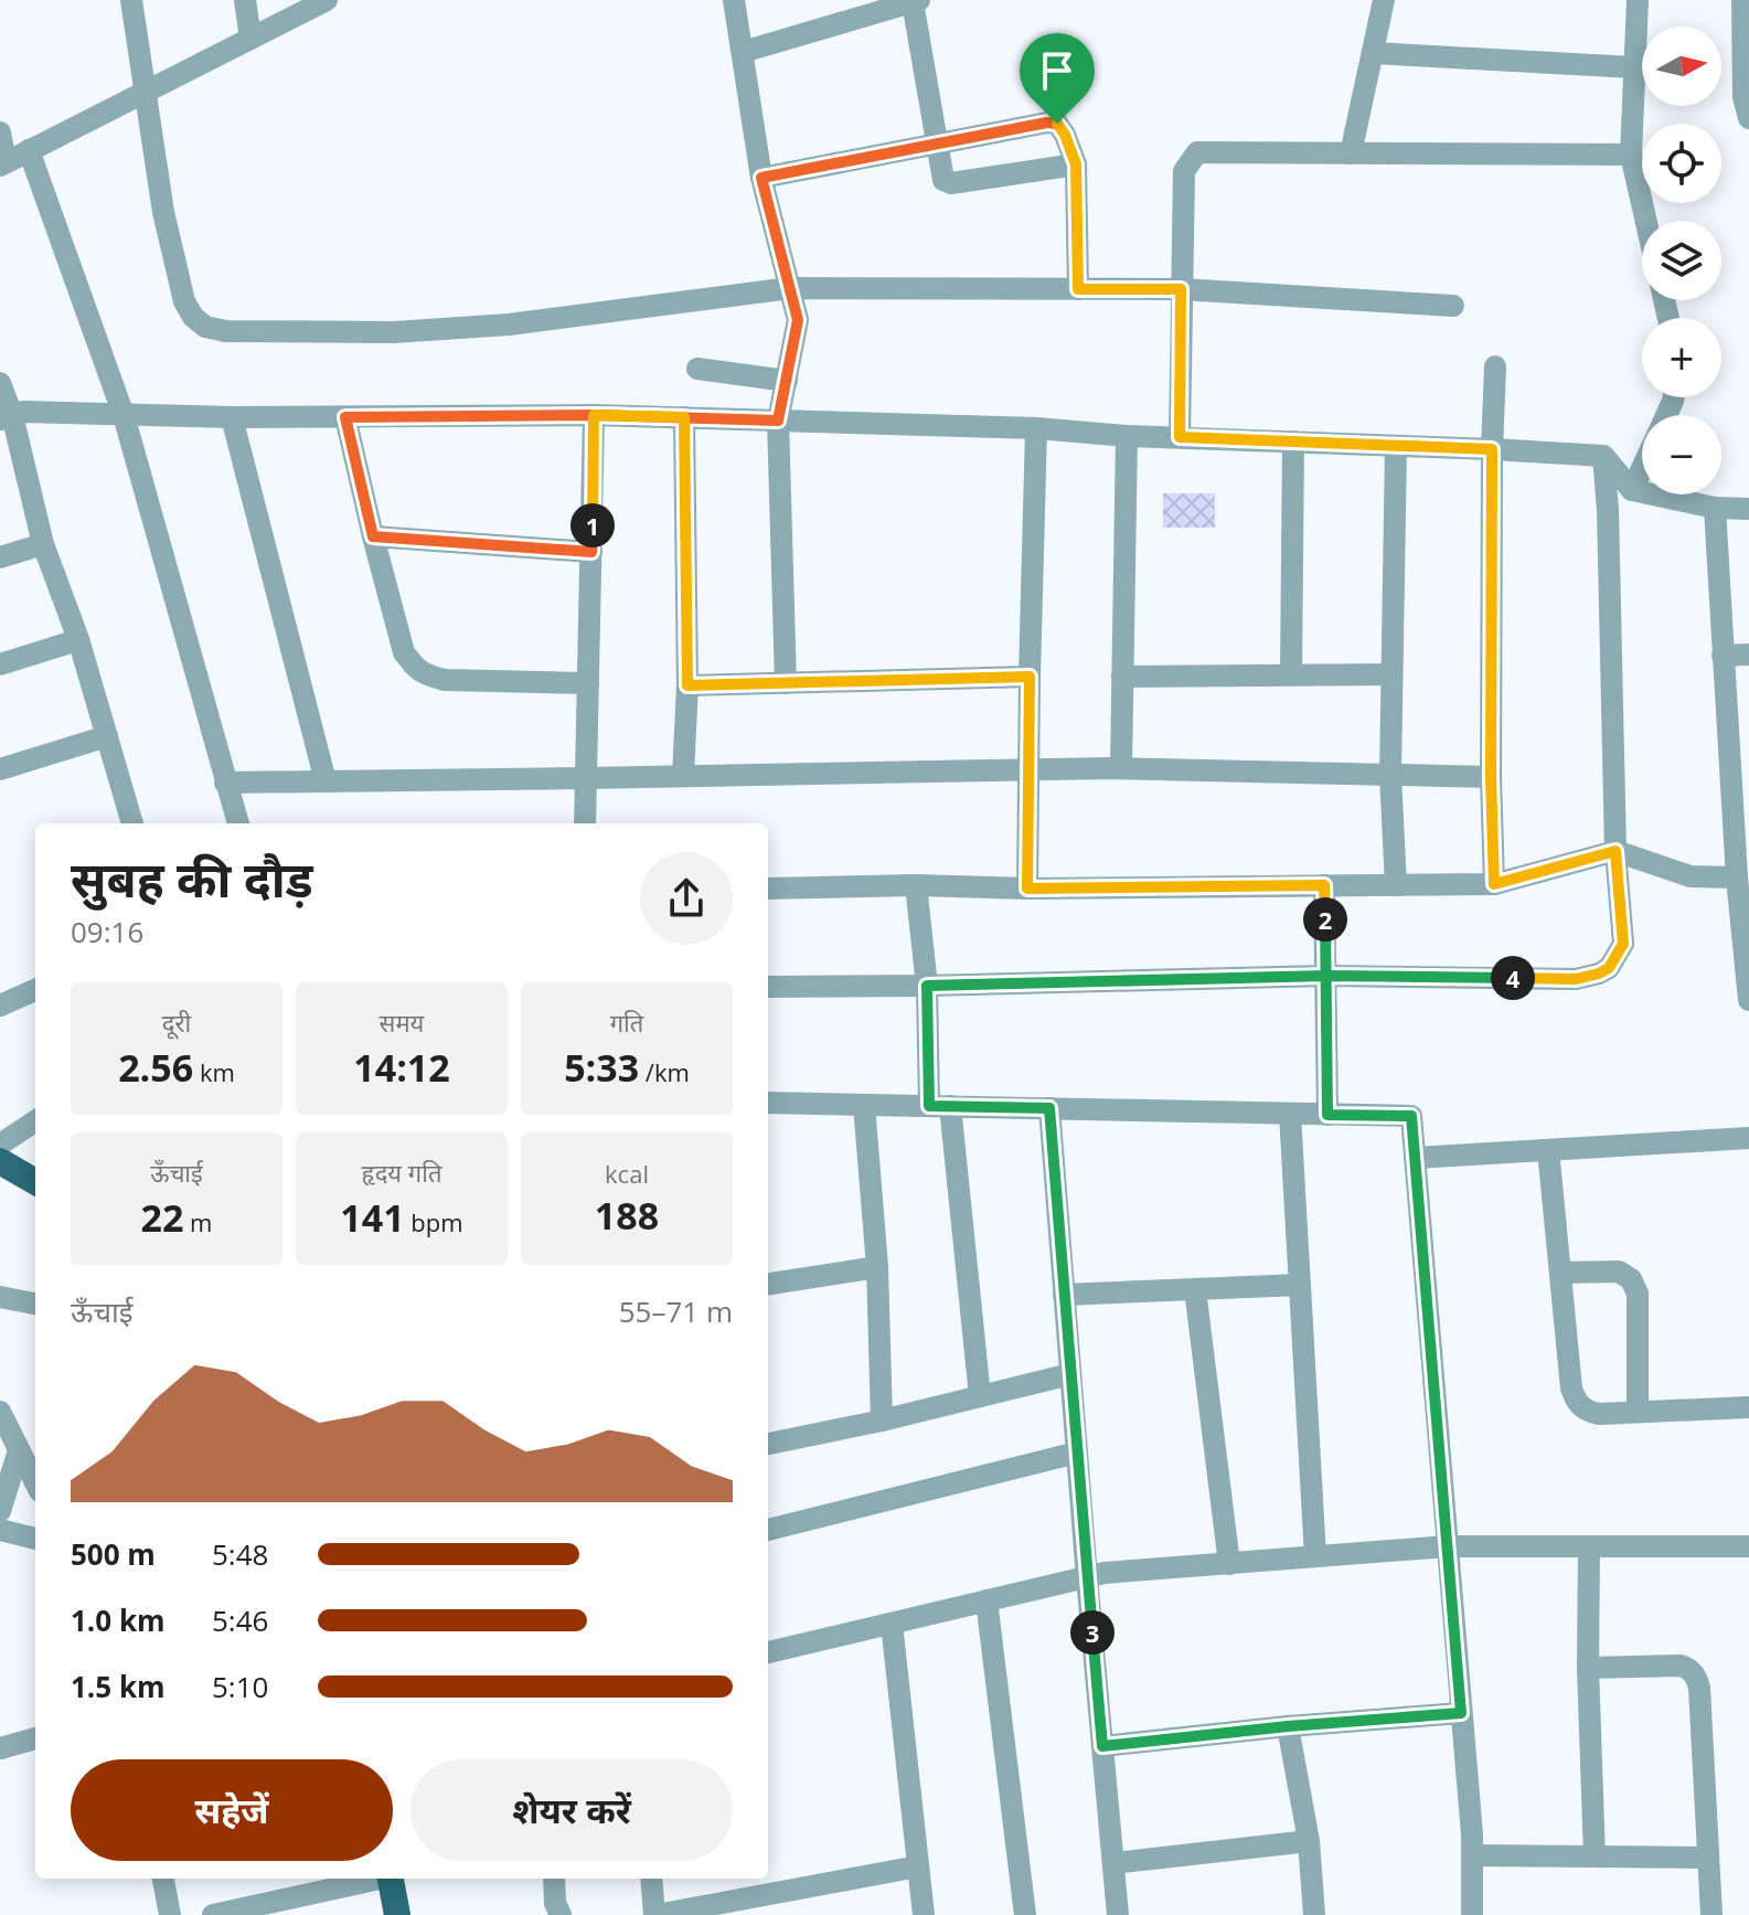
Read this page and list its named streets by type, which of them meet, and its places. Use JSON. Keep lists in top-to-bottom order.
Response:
{
  "north": "right",
  "page": {
    "map_buttons": ["+", "−"],
    "pins": [
      "1",
      "2",
      "4",
      "3"
    ],
    "heading": ["सुबह की दौड़", "09:16"],
    "stats": [
      ["दूरी", "2.56 km"],
      ["समय", "14:12"],
      ["गति", "5:33 /km"],
      ["ऊँचाई", "22 m"],
      ["हृदय गति", "141 bpm"],
      ["kcal", "188"]
    ],
    "chart": ["ऊँचाई", "55–71 m"],
    "list": [
      {
        "name": "500 m",
        "note": "5:48"
      },
      {
        "name": "1.0 km",
        "note": "5:46"
      },
      {
        "name": "1.5 km",
        "note": "5:10"
      }
    ],
    "buttons": ["सहेजें", "शेयर करें"]
  }
}
